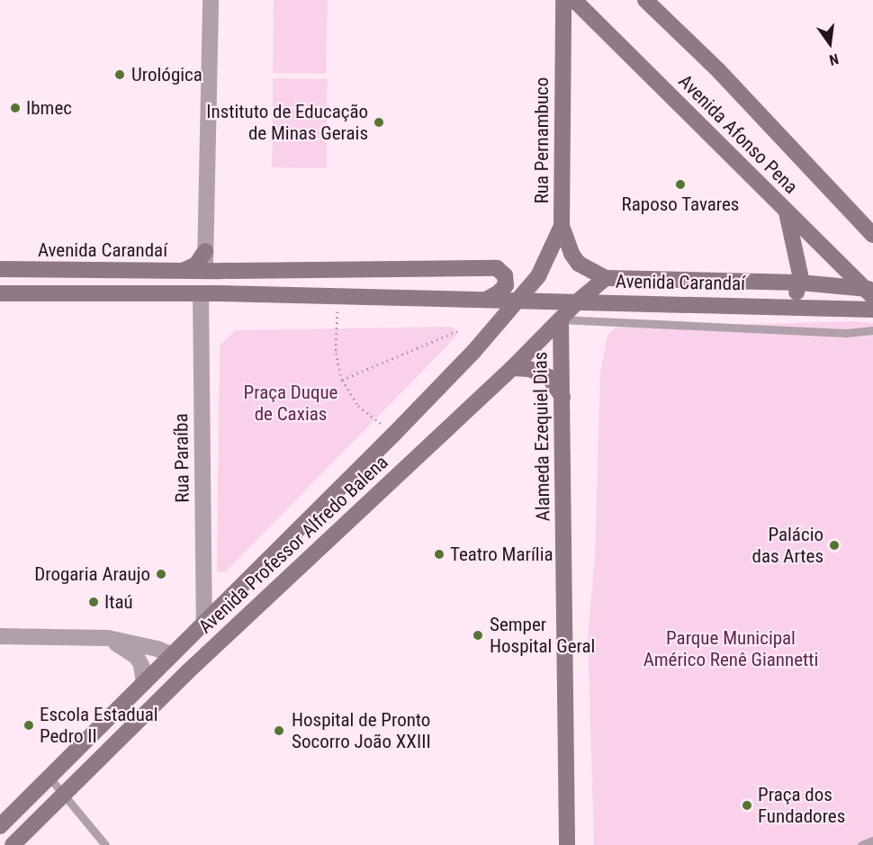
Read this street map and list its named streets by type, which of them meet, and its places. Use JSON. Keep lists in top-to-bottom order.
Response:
{
  "streets": {
    "street": [
      "Avenida Afonso Pena",
      "Rua Pernambuco",
      "Avenida Carandaí",
      "Alameda Ezequiel Dias",
      "Rua Paraíba",
      "Avenida Professor Alfredo Balena"
    ]
  },
  "crossings": [
    ["Avenida Afonso Pena", "Avenida Carandaí"],
    ["Rua Pernambuco", "Avenida Professor Alfredo Balena"],
    ["Avenida Carandaí", "Rua Paraíba"],
    ["Avenida Carandaí", "Avenida Professor Alfredo Balena"],
    ["Alameda Ezequiel Dias", "Avenida Professor Alfredo Balena"],
    ["Rua Paraíba", "Avenida Professor Alfredo Balena"]
  ],
  "parks": ["Praça Duque de Caxias", "Parque Municipal Américo Renê Giannetti"],
  "places": [
    "Urológica",
    "Ibmec",
    "Instituto de Educação de Minas Gerais",
    "Raposo Tavares",
    "Palácio das Artes",
    "Teatro Marília",
    "Drogaria Araujo",
    "Itaú",
    "Semper Hospital Geral",
    "Escola Estadual Pedro II",
    "Hospital de Pronto Socorro João XXIII",
    "Praça dos Fundadores"
  ],
  "north": "bottom"
}
